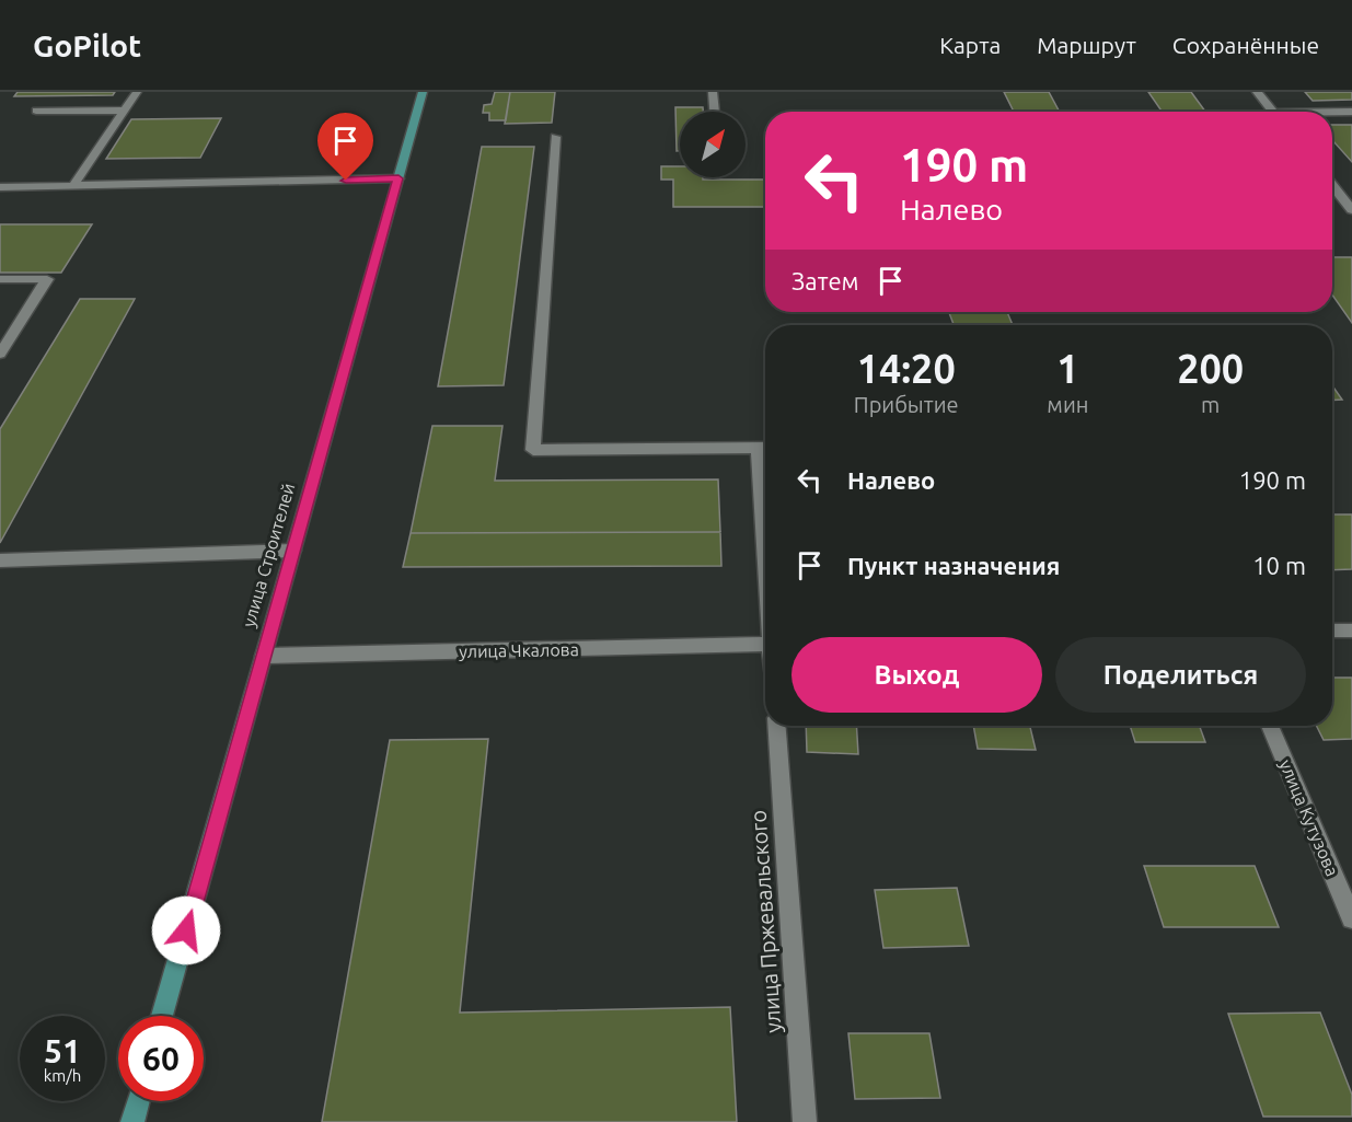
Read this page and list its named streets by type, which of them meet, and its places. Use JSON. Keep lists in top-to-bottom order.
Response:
{
  "streets": {
    "main road": ["улица Строителей"],
    "street": ["улица Чкалова", "улица Кутузова", "улица Пржевальского"]
  },
  "crossings": [
    ["улица Строителей", "улица Чкалова"]
  ],
  "north": "top right",
  "page": {
    "header": "GoPilot",
    "nav": ["Карта", "Маршрут", "Сохранённые"],
    "turn": ["190 m", "Налево"],
    "then": "Затем",
    "eta": [
      "14:20",
      "Прибытие",
      "1",
      "мин",
      "200",
      "m"
    ],
    "list": [
      {
        "name": "Налево",
        "value": "190 m"
      },
      {
        "name": "Пункт назначения",
        "value": "10 m"
      }
    ],
    "buttons": ["Выход", "Поделиться"],
    "speed": "51 km/h",
    "limit": "60"
  }
}
